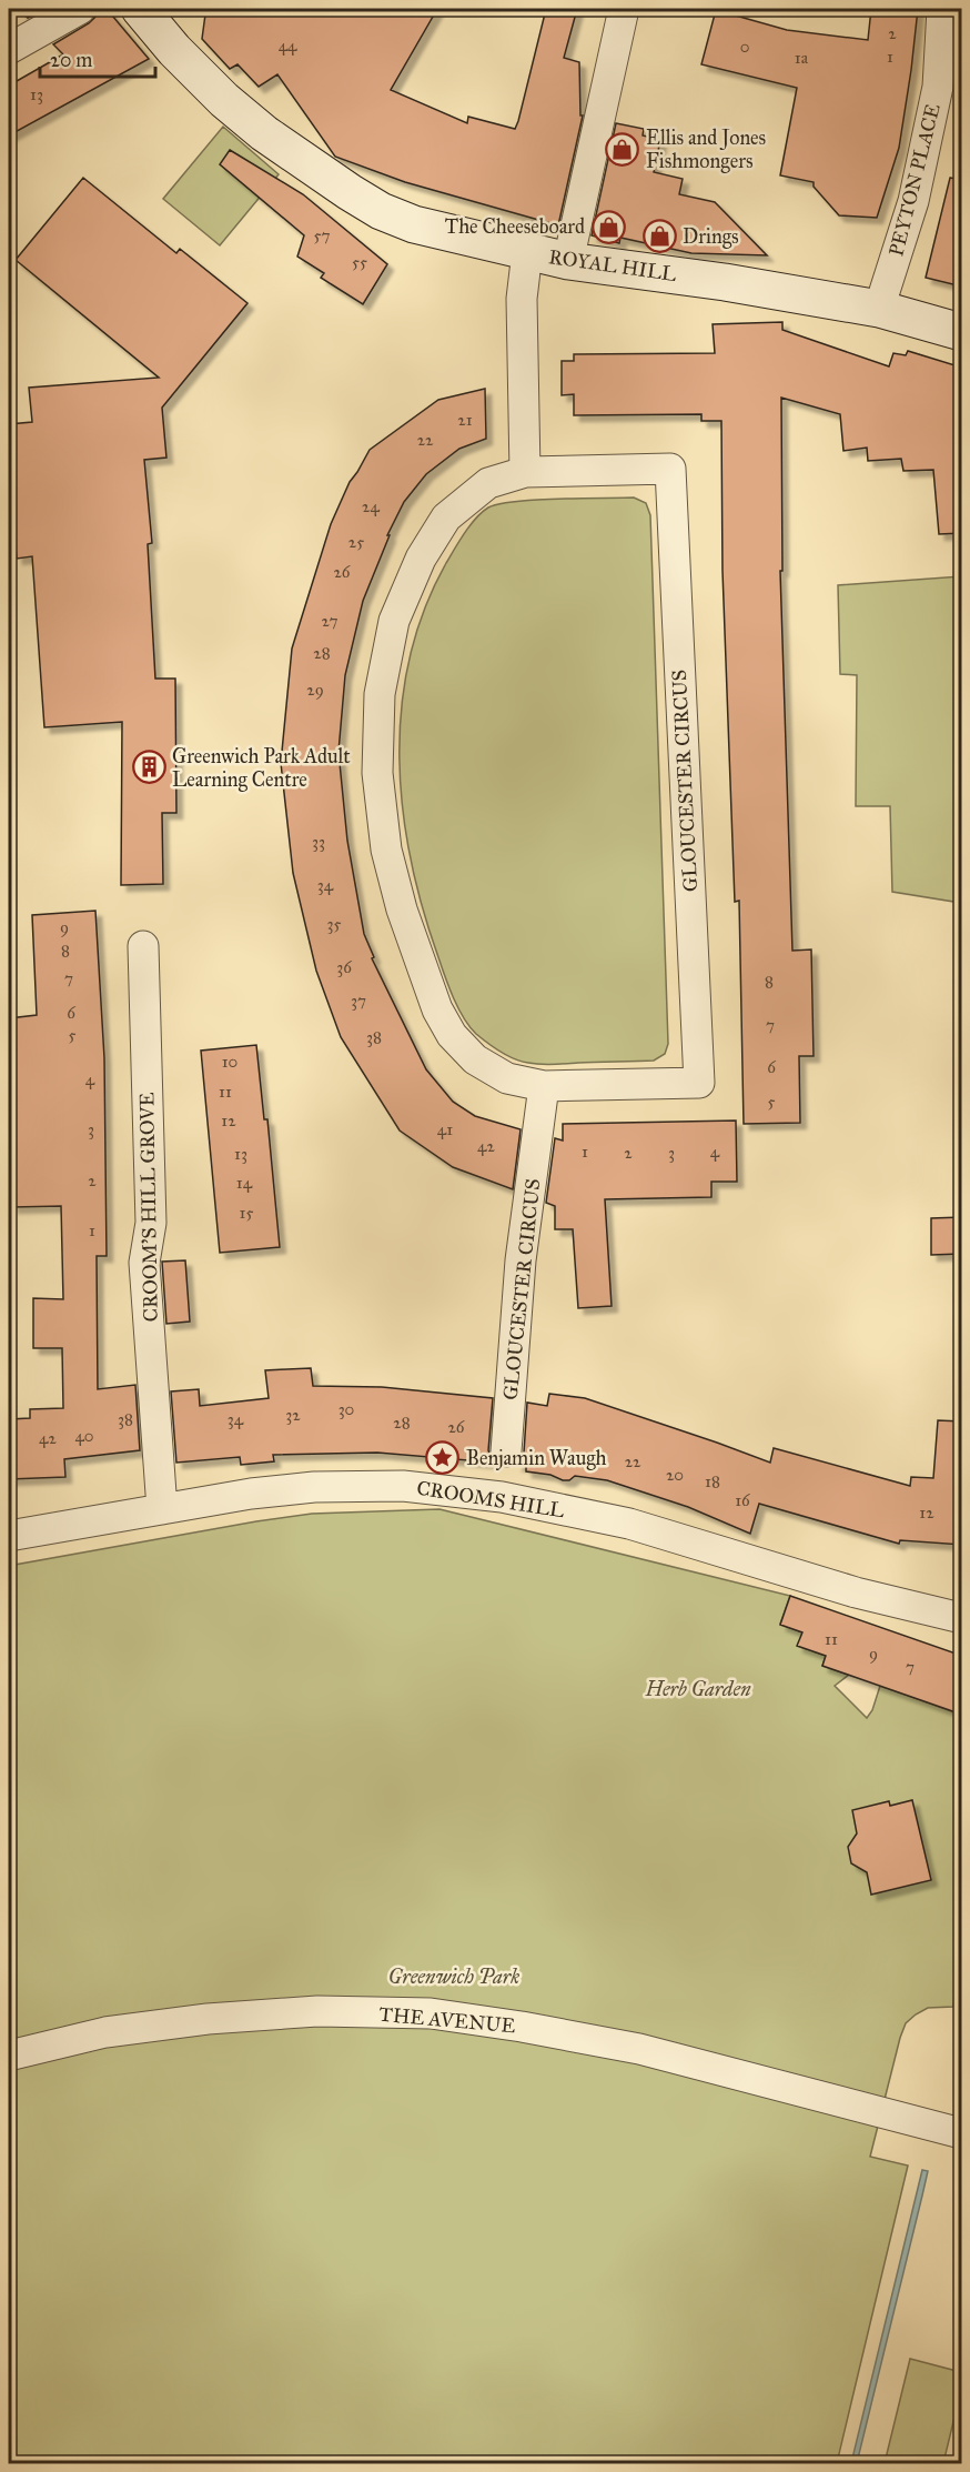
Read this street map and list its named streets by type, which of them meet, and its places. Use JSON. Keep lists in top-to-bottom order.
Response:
{
  "streets": {
    "main road": ["ROYAL HILL"],
    "street": [
      "PEYTON PLACE",
      "GLOUCESTER CIRCUS",
      "CROOM'S HILL GROVE",
      "CROOMS HILL",
      "THE AVENUE"
    ]
  },
  "crossings": [
    ["PEYTON PLACE", "ROYAL HILL"],
    ["CROOM'S HILL GROVE", "CROOMS HILL"]
  ],
  "parks": ["Herb Garden", "Greenwich Park"],
  "places": {
    "shop": ["Ellis and Jones Fishmongers", "The Cheeseboard", "Drings"],
    "building": ["Greenwich Park Adult Learning Centre"],
    "place": ["Benjamin Waugh"]
  },
  "house_numbers": [
    "2",
    "44",
    "0",
    "1",
    "1a",
    "13",
    "57",
    "55",
    "21",
    "22",
    "24",
    "25",
    "26",
    "27",
    "28",
    "29",
    "33",
    "34",
    "35",
    "9",
    "8",
    "36",
    "7",
    "8",
    "37",
    "6",
    "7",
    "5",
    "38",
    "10",
    "6",
    "4",
    "11",
    "5",
    "12",
    "3",
    "41",
    "42",
    "1",
    "4",
    "2",
    "3",
    "13",
    "2",
    "14",
    "15",
    "1",
    "30",
    "32",
    "38",
    "34",
    "28",
    "26",
    "40",
    "42",
    "22",
    "20",
    "18",
    "16",
    "12",
    "11",
    "9",
    "7"
  ],
  "scale_bar": "20 m"
}
